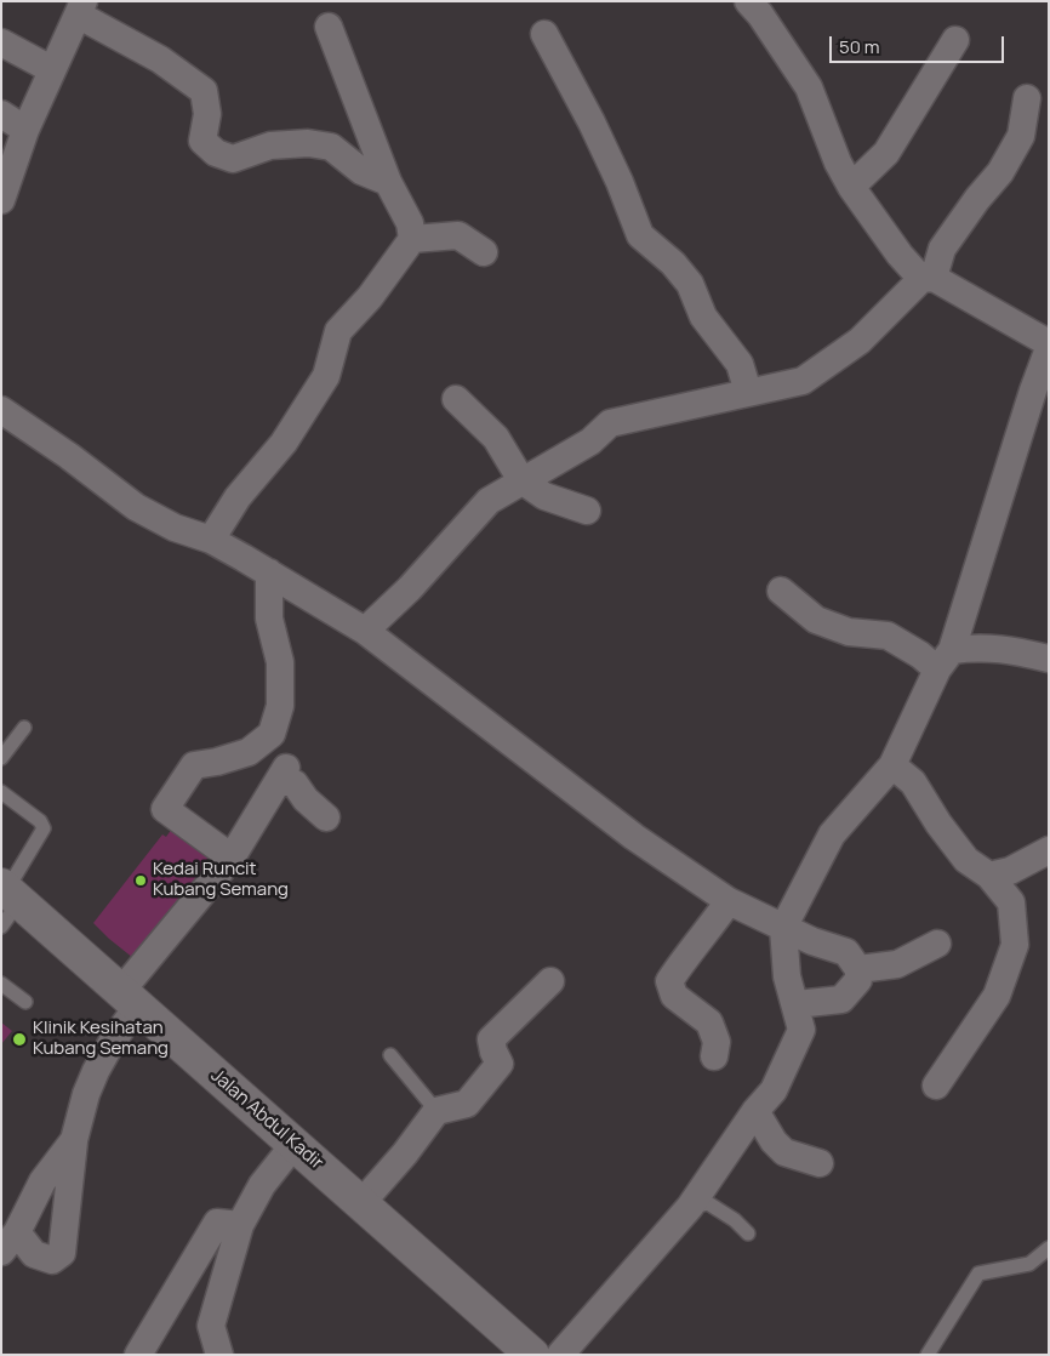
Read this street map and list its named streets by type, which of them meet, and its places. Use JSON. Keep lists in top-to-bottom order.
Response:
{
  "streets": {
    "main road": ["Jalan Abdul Kadir"]
  },
  "places": ["Kedai Runcit Kubang Semang", "Klinik Kesihatan Kubang Semang"],
  "scale_bar": "50 m"
}
